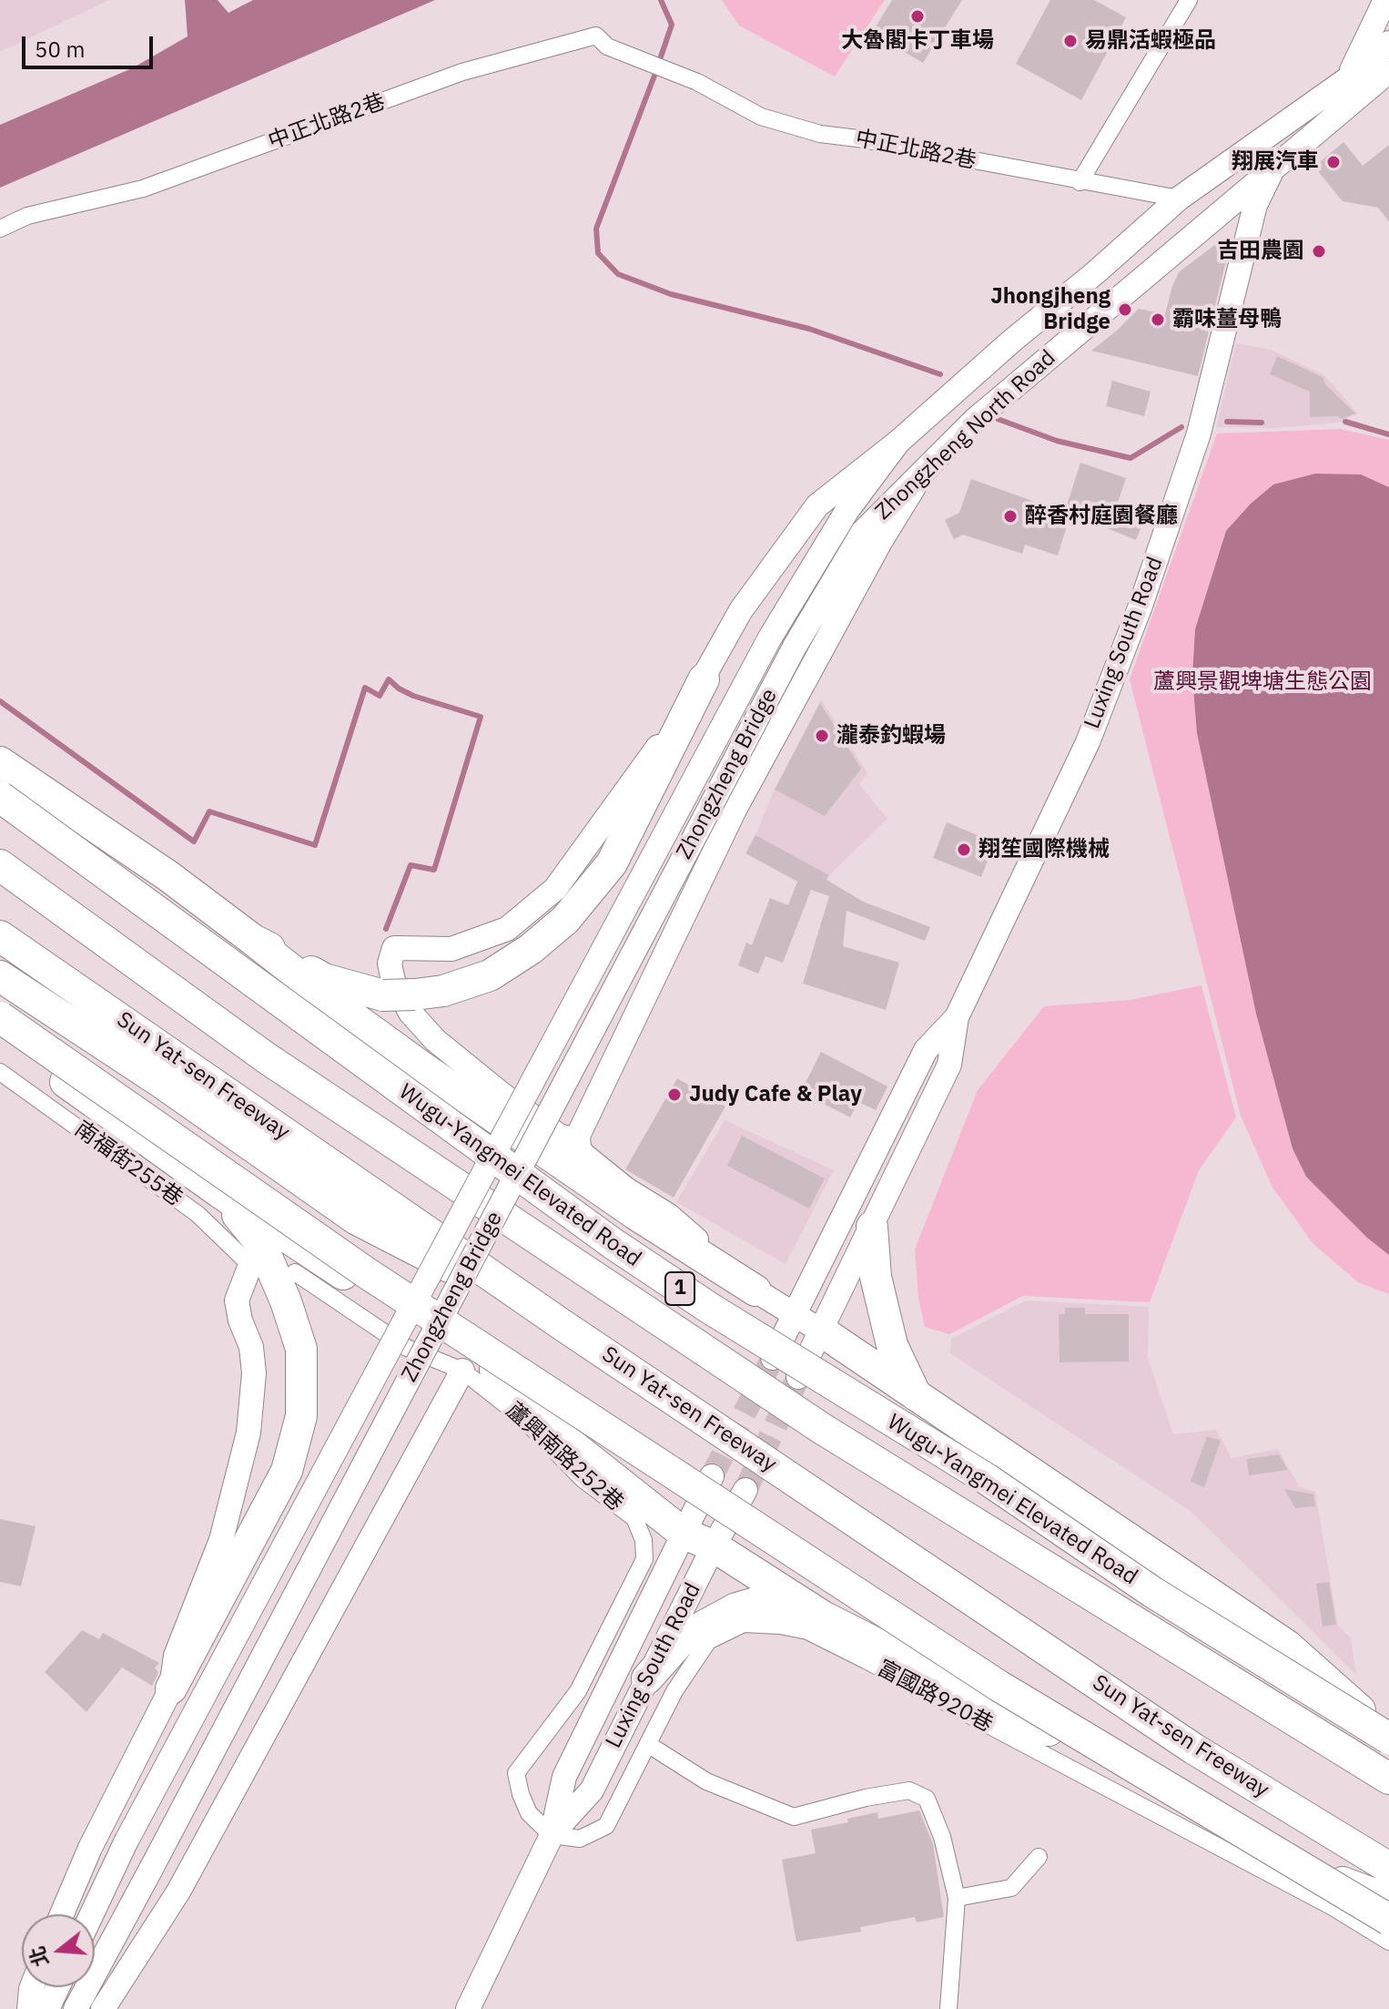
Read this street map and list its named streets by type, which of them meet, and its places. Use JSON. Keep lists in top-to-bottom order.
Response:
{
  "streets": {
    "highway": ["Sun Yat-sen Freeway", "Wugu-Yangmei Elevated Road", "1"],
    "street": [
      "中正北路2巷",
      "Zhongzheng North Road",
      "Luxing South Road",
      "Zhongzheng Bridge",
      "南福街255巷",
      "蘆興南路252巷",
      "富國路920巷"
    ]
  },
  "crossings": [
    ["中正北路2巷", "Zhongzheng North Road"],
    ["Zhongzheng North Road", "Luxing South Road"],
    ["Zhongzheng North Road", "Zhongzheng Bridge"],
    ["Luxing South Road", "蘆興南路252巷"],
    ["Luxing South Road", "富國路920巷"],
    ["蘆興南路252巷", "富國路920巷"]
  ],
  "parks": ["蘆興景觀埤塘生態公園"],
  "places": [
    "大魯閣卡丁車場",
    "易鼎活蝦極品",
    "翔展汽車",
    "吉田農園",
    "Jhongjheng Bridge",
    "霸味薑母鴨",
    "醉香村庭園餐廳",
    "瀧泰釣蝦場",
    "翔笙國際機械",
    "Judy Cafe & Play"
  ],
  "scale_bar": "50 m",
  "north": "left"
}
